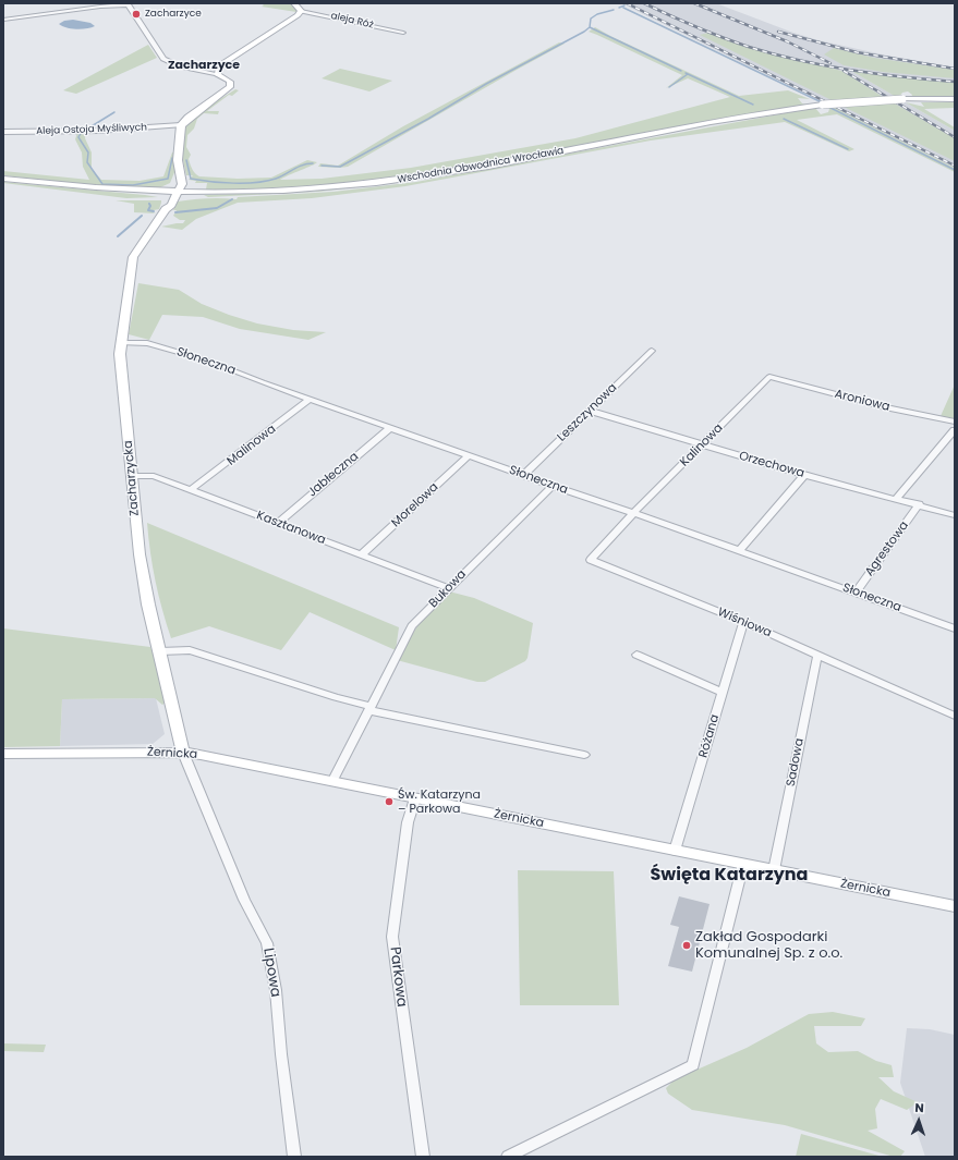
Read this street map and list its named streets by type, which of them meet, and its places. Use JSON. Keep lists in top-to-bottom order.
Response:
{
  "streets": {
    "street": [
      "aleja Róż",
      "Aleja Ostoja Myśliwych",
      "Wschodnia Obwodnica Wrocławia",
      "Słoneczna",
      "Aroniowa",
      "Leszczynowa",
      "Malinowa",
      "Kalinowa",
      "Orzechowa",
      "Jabłeczna",
      "Zacharzycka",
      "Morelowa",
      "Kasztanowa",
      "Agrestowa",
      "Bukowa",
      "Wiśniowa",
      "Różana",
      "Żernicka",
      "Sadowa",
      "Lipowa",
      "Parkowa"
    ]
  },
  "crossings": [
    ["Aleja Ostoja Myśliwych", "Zacharzycka"],
    ["Wschodnia Obwodnica Wrocławia", "Zacharzycka"],
    ["Słoneczna", "Leszczynowa"],
    ["Słoneczna", "Malinowa"],
    ["Słoneczna", "Kalinowa"],
    ["Słoneczna", "Jabłeczna"],
    ["Słoneczna", "Zacharzycka"],
    ["Słoneczna", "Morelowa"],
    ["Słoneczna", "Agrestowa"],
    ["Słoneczna", "Bukowa"],
    ["Słoneczna", "Wiśniowa"],
    ["Aroniowa", "Kalinowa"],
    ["Leszczynowa", "Orzechowa"],
    ["Malinowa", "Kasztanowa"],
    ["Kalinowa", "Orzechowa"],
    ["Kalinowa", "Wiśniowa"],
    ["Orzechowa", "Agrestowa"],
    ["Jabłeczna", "Kasztanowa"],
    ["Zacharzycka", "Kasztanowa"],
    ["Zacharzycka", "Żernicka"],
    ["Zacharzycka", "Lipowa"],
    ["Morelowa", "Kasztanowa"],
    ["Kasztanowa", "Bukowa"],
    ["Bukowa", "Żernicka"],
    ["Wiśniowa", "Różana"],
    ["Wiśniowa", "Sadowa"],
    ["Różana", "Żernicka"],
    ["Żernicka", "Sadowa"],
    ["Żernicka", "Lipowa"],
    ["Żernicka", "Parkowa"]
  ],
  "districts": ["Zacharzyce", "Święta Katarzyna"],
  "places": ["Zacharzyce", "Św. Katarzyna – Parkowa", "Zakład Gospodarki Komunalnej Sp. z o.o."],
  "north": "top"
}
